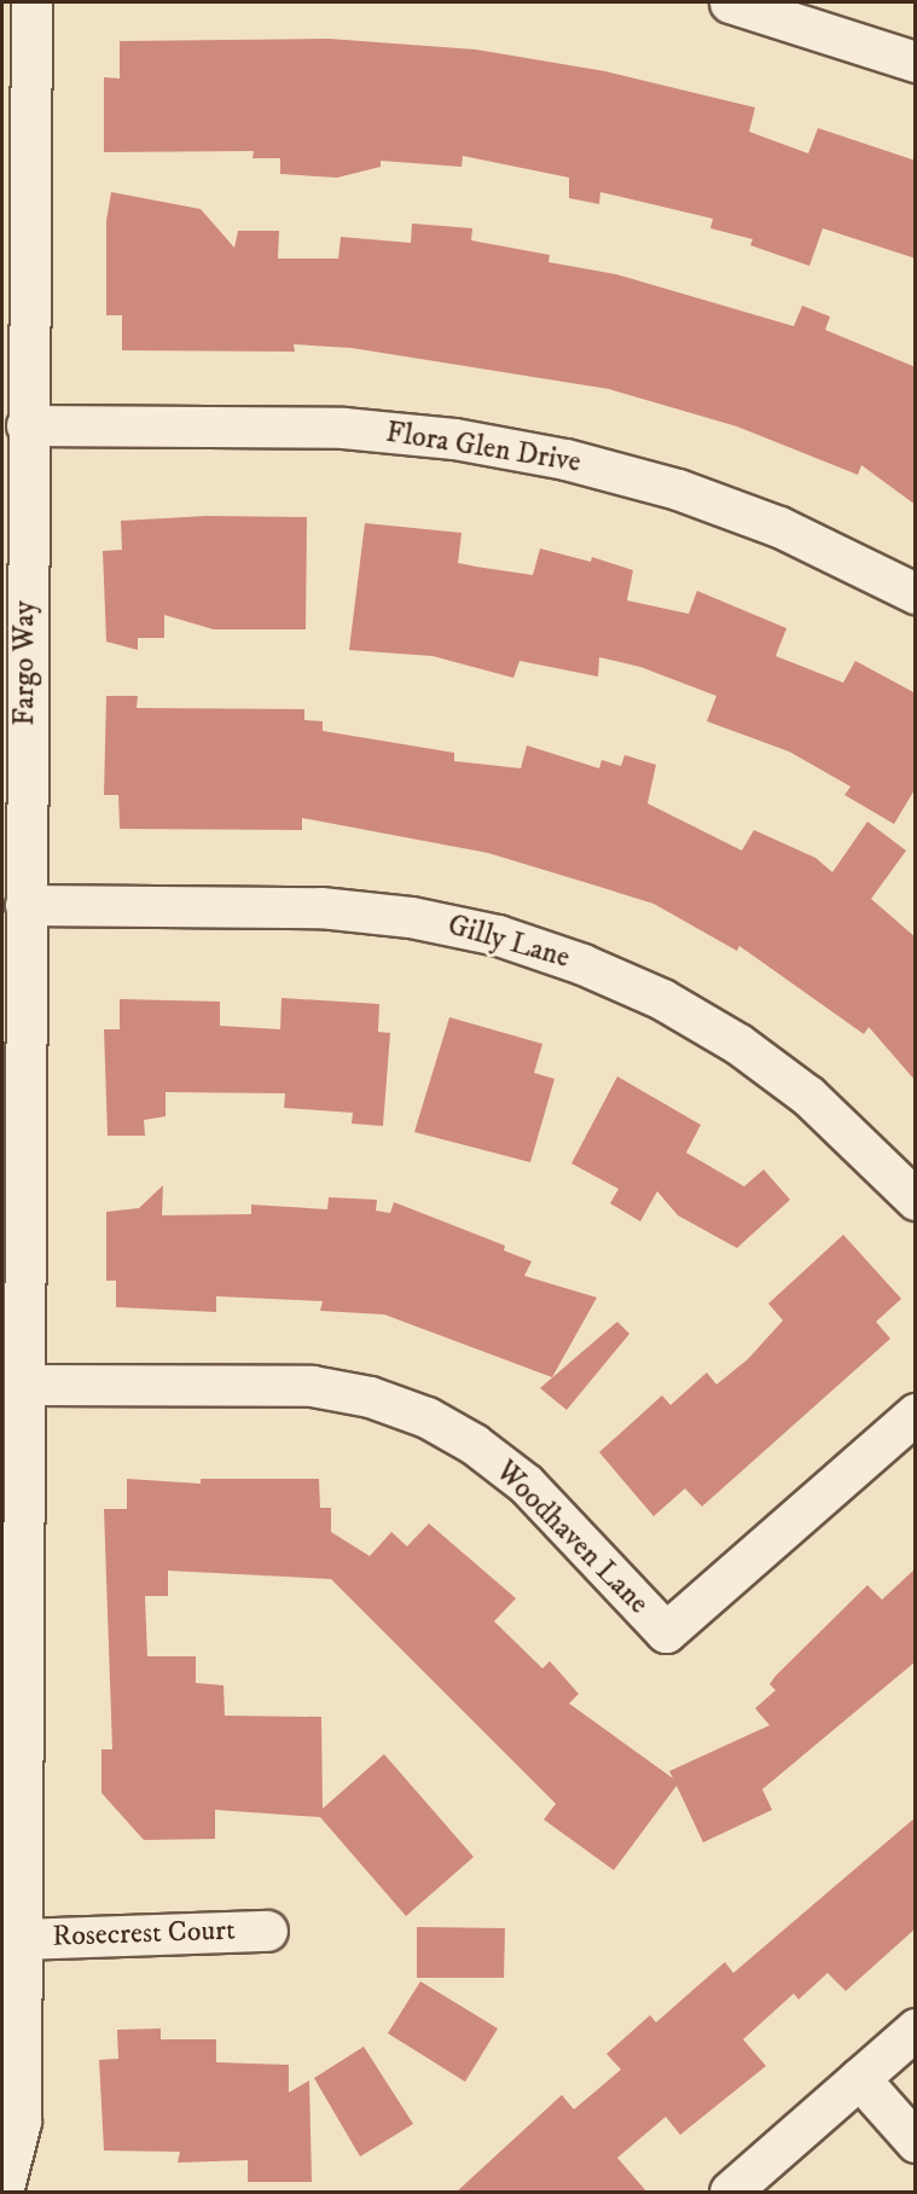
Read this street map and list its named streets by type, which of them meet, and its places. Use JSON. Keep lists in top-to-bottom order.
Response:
{
  "streets": {
    "street": [
      "Flora Glen Drive",
      "Fargo Way",
      "Gilly Lane",
      "Woodhaven Lane",
      "Rosecrest Court"
    ]
  },
  "crossings": [
    ["Flora Glen Drive", "Fargo Way"],
    ["Fargo Way", "Gilly Lane"],
    ["Fargo Way", "Woodhaven Lane"],
    ["Fargo Way", "Rosecrest Court"]
  ]
}
